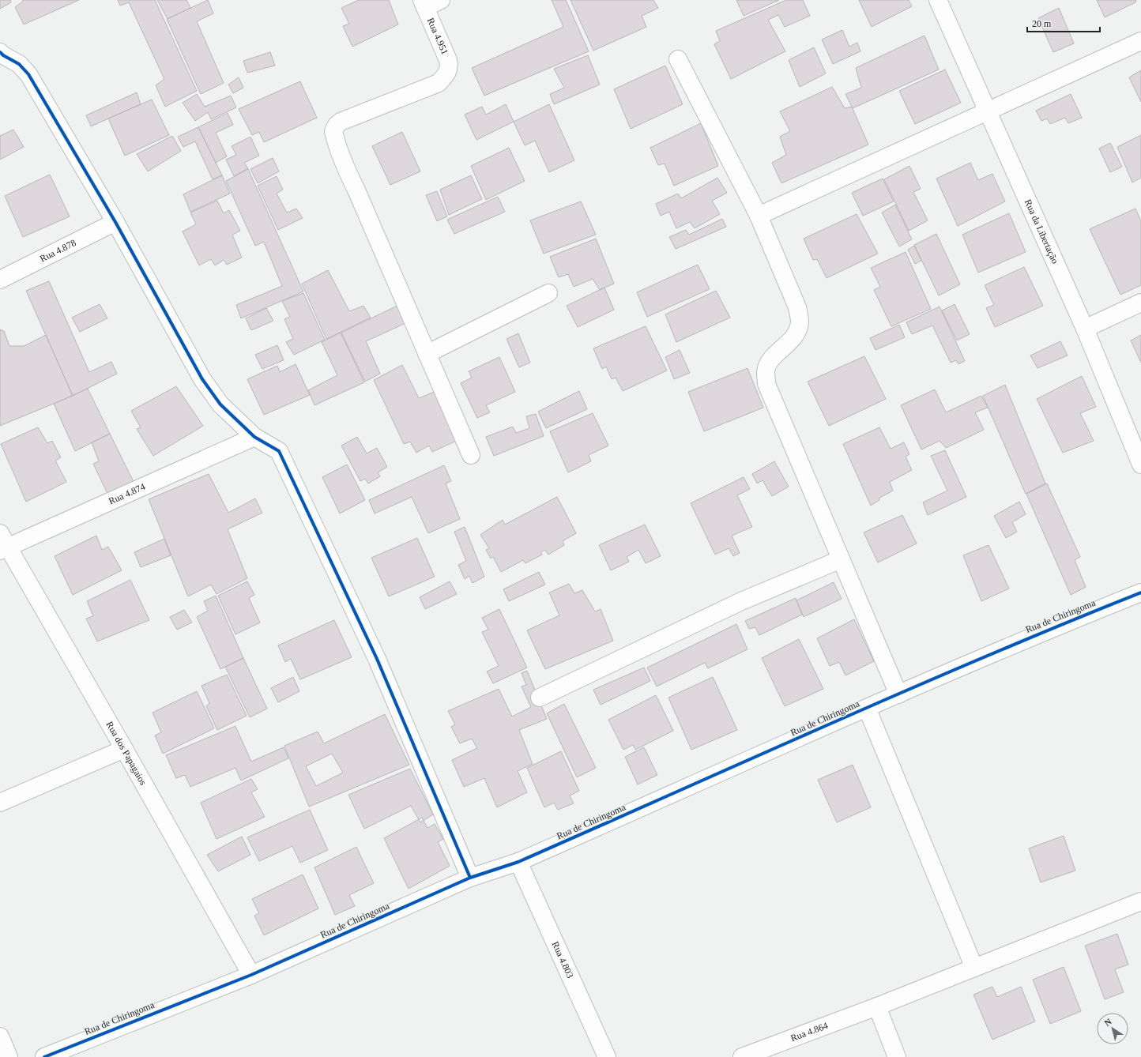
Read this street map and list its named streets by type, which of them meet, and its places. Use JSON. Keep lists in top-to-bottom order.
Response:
{
  "streets": {
    "street": [
      "Rua 4.951",
      "Rua da Libertação",
      "Rua 4.878",
      "Rua 4.874",
      "Rua de Chiringoma",
      "Rua dos Papagaios",
      "Rua 4.803",
      "Rua 4.864"
    ]
  },
  "crossings": [
    ["Rua 4.874", "Rua dos Papagaios"],
    ["Rua de Chiringoma", "Rua dos Papagaios"],
    ["Rua de Chiringoma", "Rua 4.803"]
  ],
  "scale_bar": "20 m",
  "north": "top left"
}
